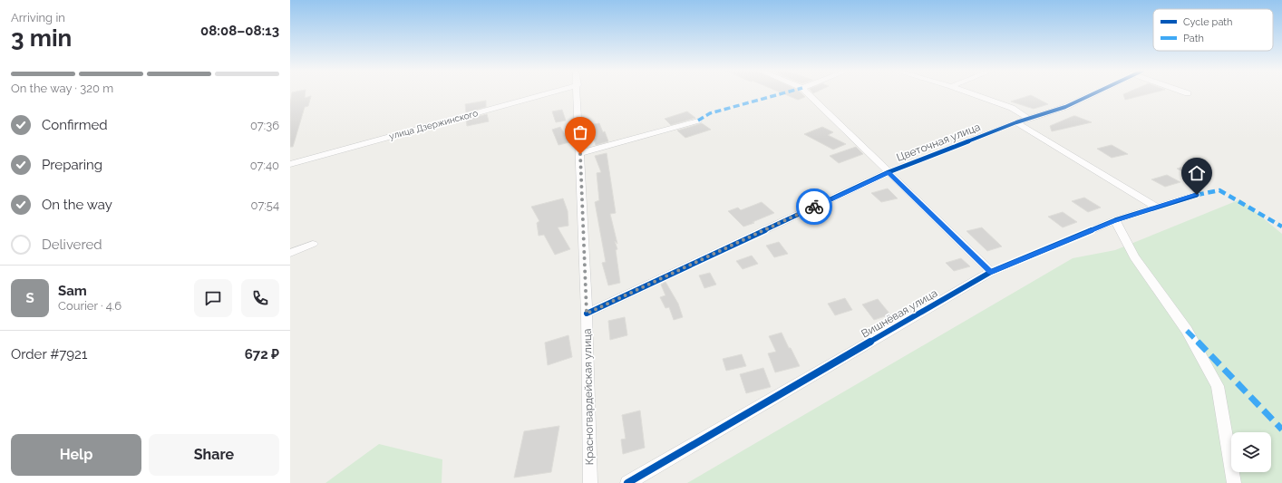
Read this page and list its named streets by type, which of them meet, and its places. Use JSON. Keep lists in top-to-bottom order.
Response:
{
  "streets": {
    "street": [
      "улица Дзержинского",
      "Цветочная улица",
      "Вишнёвая улица",
      "Красногвардейская улица"
    ]
  },
  "crossings": [
    ["Цветочная улица", "Красногвардейская улица"]
  ],
  "legend": ["Cycle path", "Path"],
  "page": {
    "heading": ["3 min", "Arriving in", "08:08–08:13"],
    "panel": [
      "Sam",
      "Courier · 4.6",
      "Order #7921",
      "672 ₽"
    ],
    "bar": "On the way · 320 m",
    "list": [
      ["Confirmed", "07:36"],
      ["Preparing", "07:40"],
      ["On the way", "07:54"],
      "Delivered"
    ],
    "round": "S",
    "buttons": ["Help", "Share"]
  }
}
